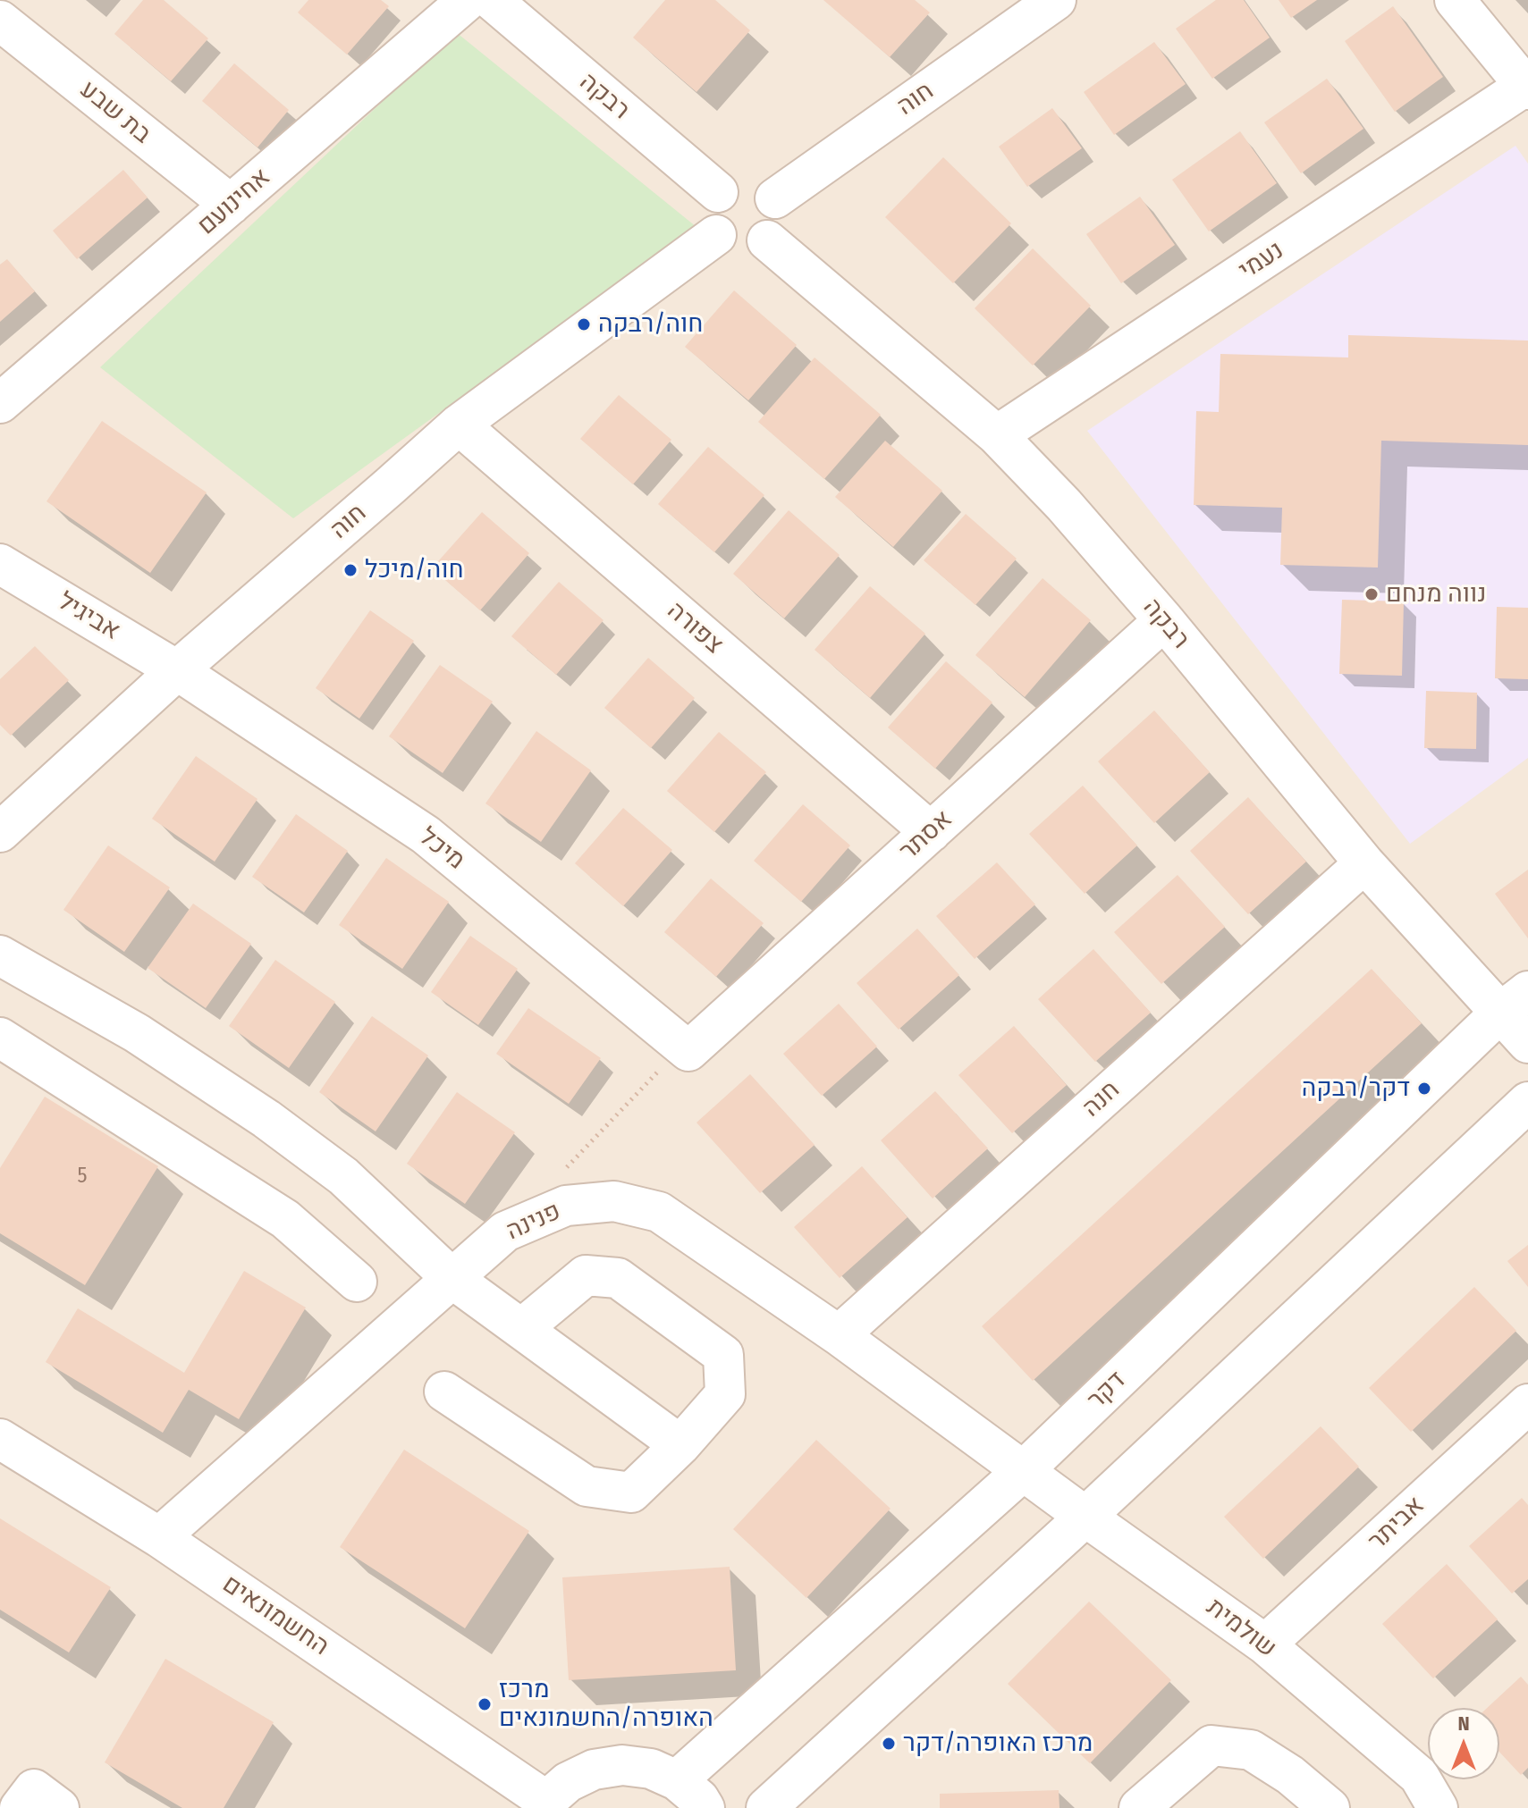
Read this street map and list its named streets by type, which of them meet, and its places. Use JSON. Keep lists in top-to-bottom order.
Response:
{
  "streets": {
    "street": [
      "רבקה",
      "חוה",
      "בת שבע",
      "אחינועם",
      "נעמי",
      "אביגיל",
      "צפורה",
      "אסתר",
      "מיכל",
      "חנה",
      "פנינה",
      "דקר",
      "אביתר",
      "החשמונאים",
      "שולמית"
    ]
  },
  "crossings": [
    ["רבקה", "חוה"],
    ["רבקה", "נעמי"],
    ["רבקה", "אסתר"],
    ["רבקה", "חנה"],
    ["רבקה", "דקר"],
    ["חוה", "אביגיל"],
    ["חוה", "צפורה"],
    ["חוה", "מיכל"],
    ["בת שבע", "אחינועם"],
    ["אביגיל", "מיכל"],
    ["צפורה", "אסתר"],
    ["אסתר", "מיכל"],
    ["חנה", "פנינה"],
    ["פנינה", "דקר"],
    ["פנינה", "החשמונאים"],
    ["פנינה", "שולמית"],
    ["דקר", "שולמית"],
    ["אביתר", "שולמית"]
  ],
  "places": [
    "חוה/רבקה",
    "חוה/מיכל",
    "נווה מנחם",
    "דקר/רבקה",
    "מרכז האופרה/החשמונאים",
    "מרכז האופרה/דקר"
  ],
  "house_numbers": ["5"],
  "north": "top"
}
